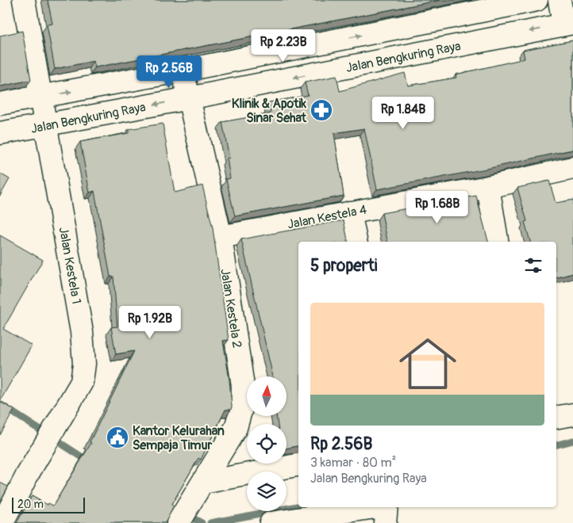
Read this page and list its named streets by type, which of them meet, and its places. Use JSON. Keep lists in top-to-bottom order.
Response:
{
  "streets": {
    "street": [
      "Jalan Bengkuring Raya",
      "Jalan Kestela 4",
      "Jalan Kestela 1",
      "Jalan Kestela 2"
    ]
  },
  "crossings": [
    ["Jalan Bengkuring Raya", "Jalan Kestela 1"],
    ["Jalan Bengkuring Raya", "Jalan Kestela 2"],
    ["Jalan Kestela 4", "Jalan Kestela 2"]
  ],
  "places": {
    "pharmacy": ["Klinik & Apotik Sinar Sehat"],
    "public building": ["Kantor Kelurahan Sempaja Timur"]
  },
  "scale_bar": "20 m",
  "north": "top",
  "page": {
    "price": [
      "Rp 2.23B",
      "Rp 2.56B",
      "Rp 1.84B",
      "Rp 1.68B",
      "Rp 1.92B"
    ],
    "heading": "5 properti",
    "list": [
      {
        "name": "Rp 2.56B",
        "note": "3 kamar · 80 m² · Jalan Bengkuring Raya"
      }
    ],
    "scale": "20 m"
  }
}
